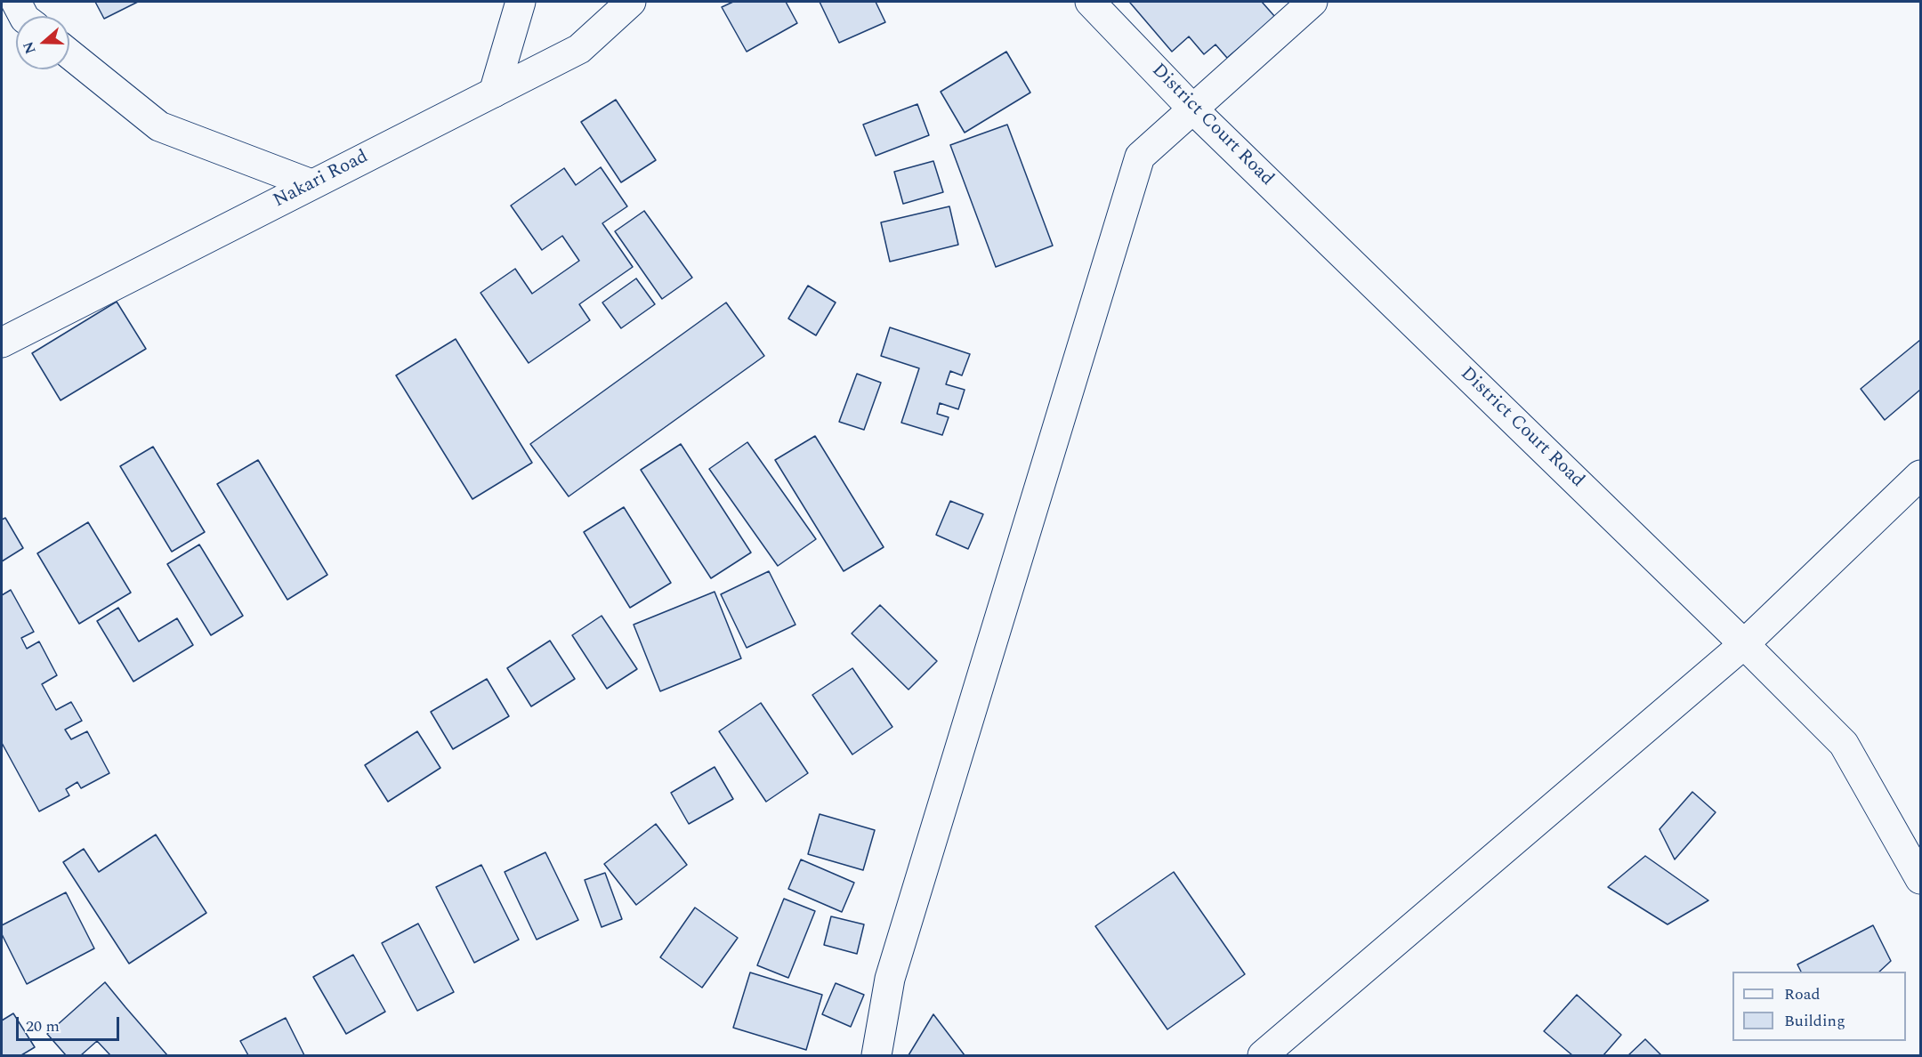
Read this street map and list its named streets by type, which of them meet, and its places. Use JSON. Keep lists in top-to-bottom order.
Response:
{
  "streets": {
    "street": ["District Court Road", "Nakari Road"]
  },
  "legend": ["Road", "Building"],
  "scale_bar": "20 m",
  "north": "left"
}
